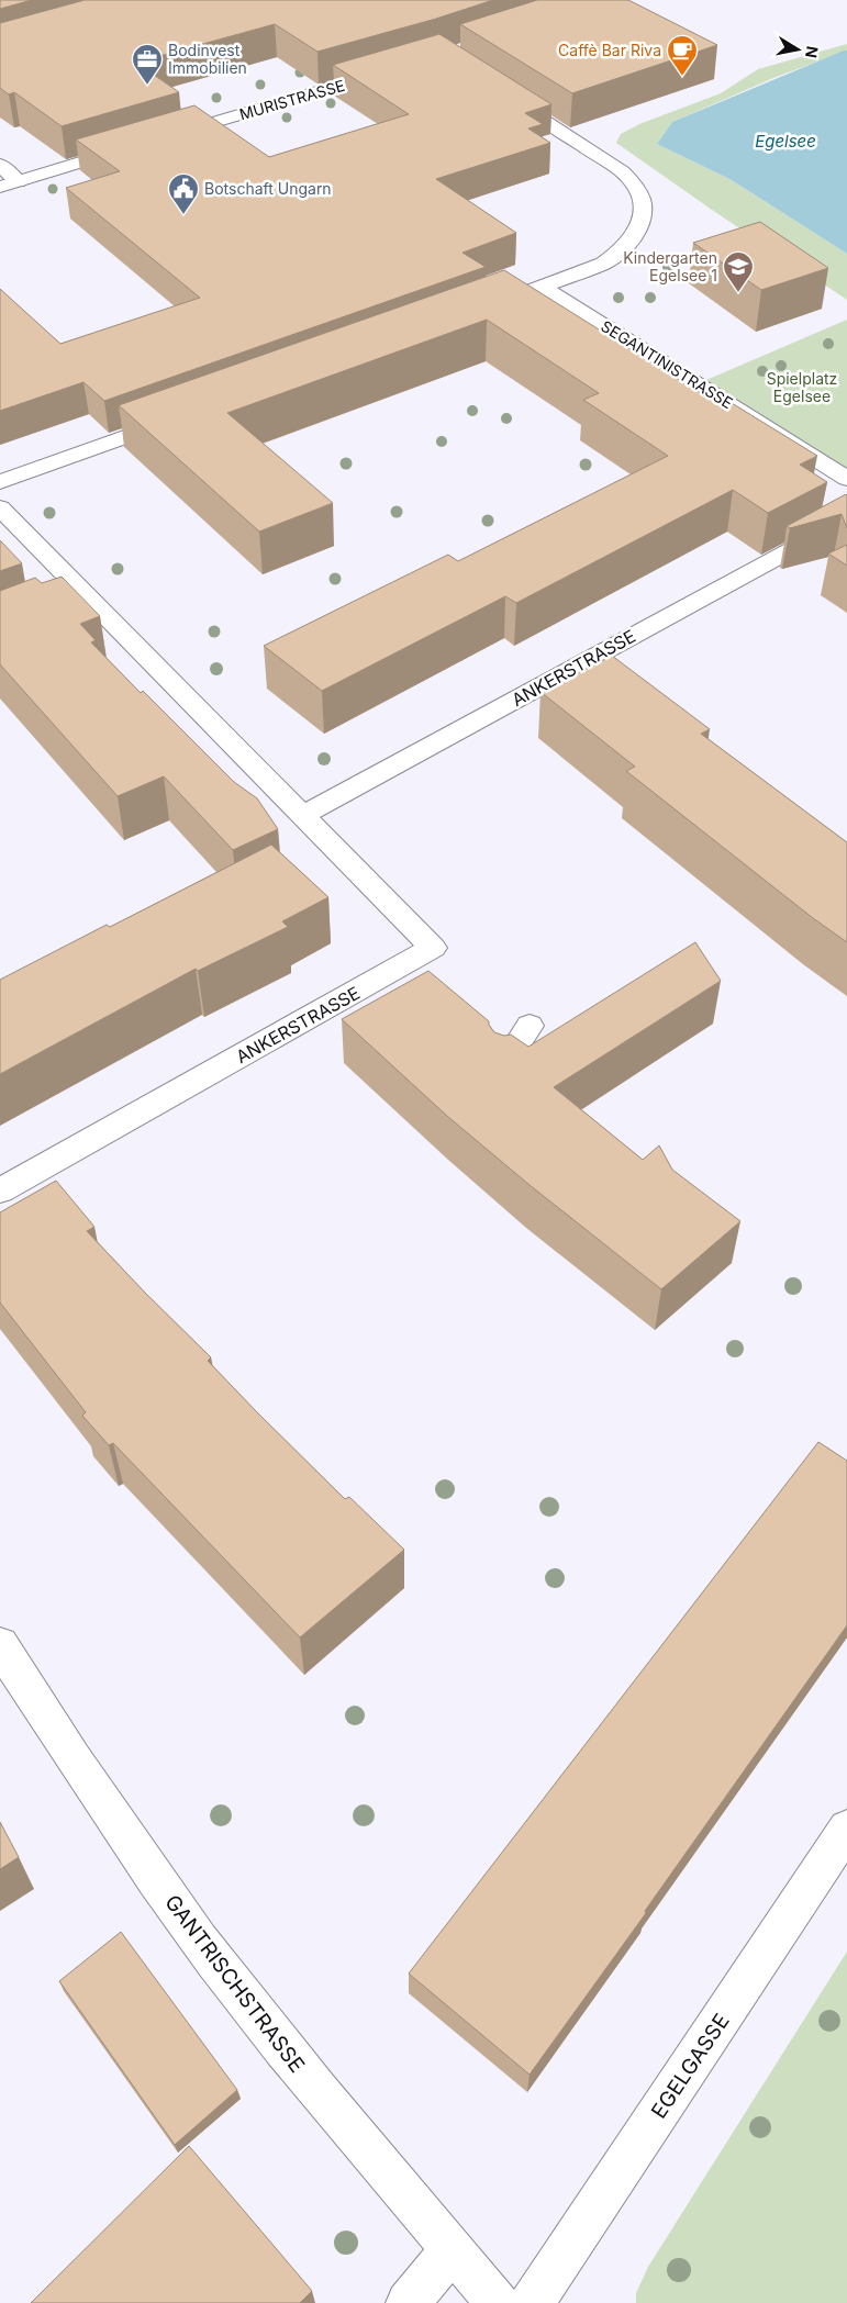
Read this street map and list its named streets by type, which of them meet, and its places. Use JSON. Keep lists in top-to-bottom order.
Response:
{
  "streets": {
    "street": [
      "MURISTRASSE",
      "SEGANTINISTRASSE",
      "ANKERSTRASSE",
      "GANTRISCHSTRASSE",
      "EGELGASSE"
    ]
  },
  "water": ["Egelsee"],
  "parks": ["Spielplatz Egelsee"],
  "places": {
    "cafe": ["Caffè Bar Riva"],
    "office": ["Bodinvest Immobilien"],
    "public building": ["Botschaft Ungarn"],
    "school or university": ["Kindergarten Egelsee 1"]
  },
  "north": "right"
}
